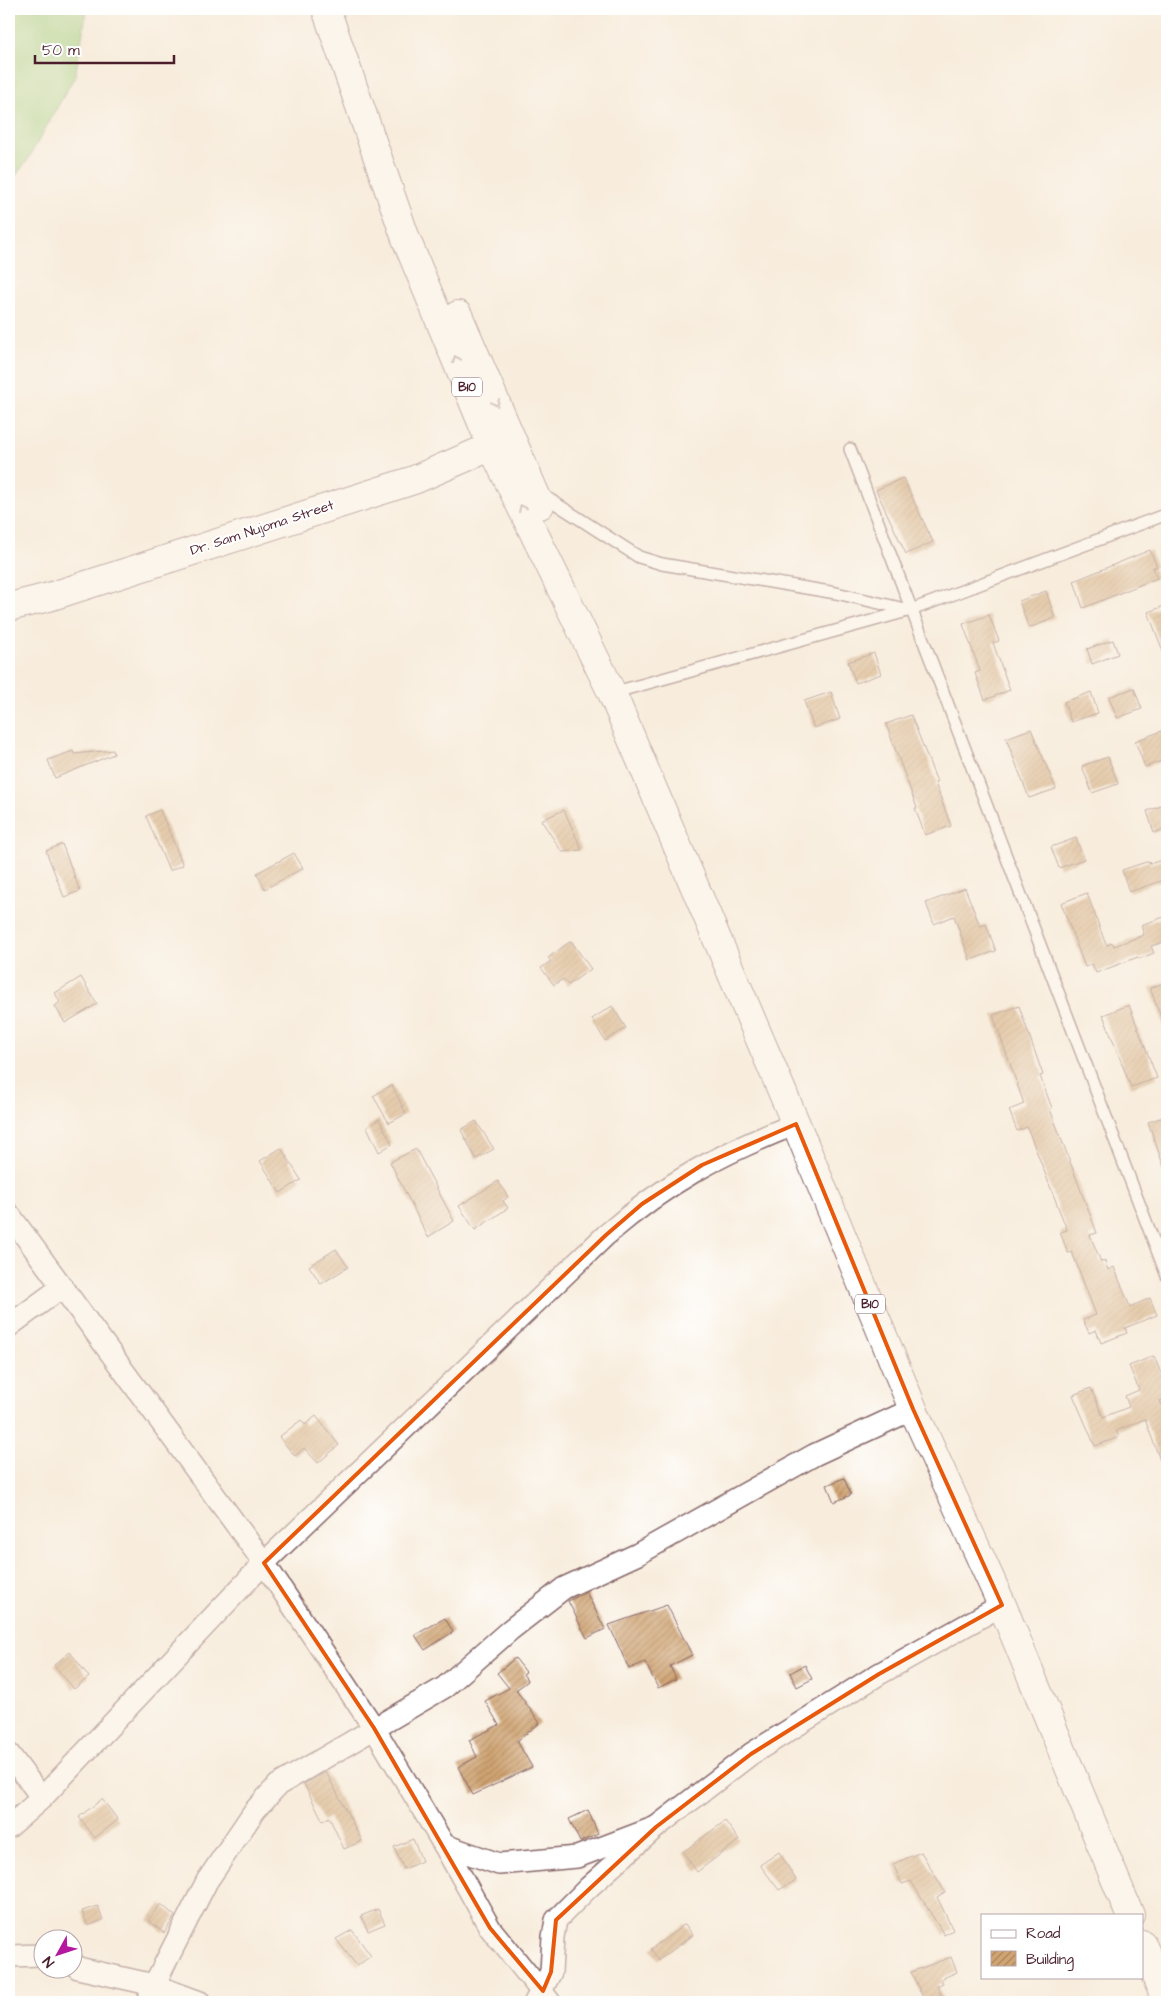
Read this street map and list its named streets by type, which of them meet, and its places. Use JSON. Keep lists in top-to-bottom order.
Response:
{
  "streets": {
    "main road": ["B10", "Dr. Sam Nujoma Street"]
  },
  "crossings": [
    ["B10", "Dr. Sam Nujoma Street"]
  ],
  "legend": ["Road", "Building"],
  "scale_bar": "50 m",
  "north": "bottom left"
}
